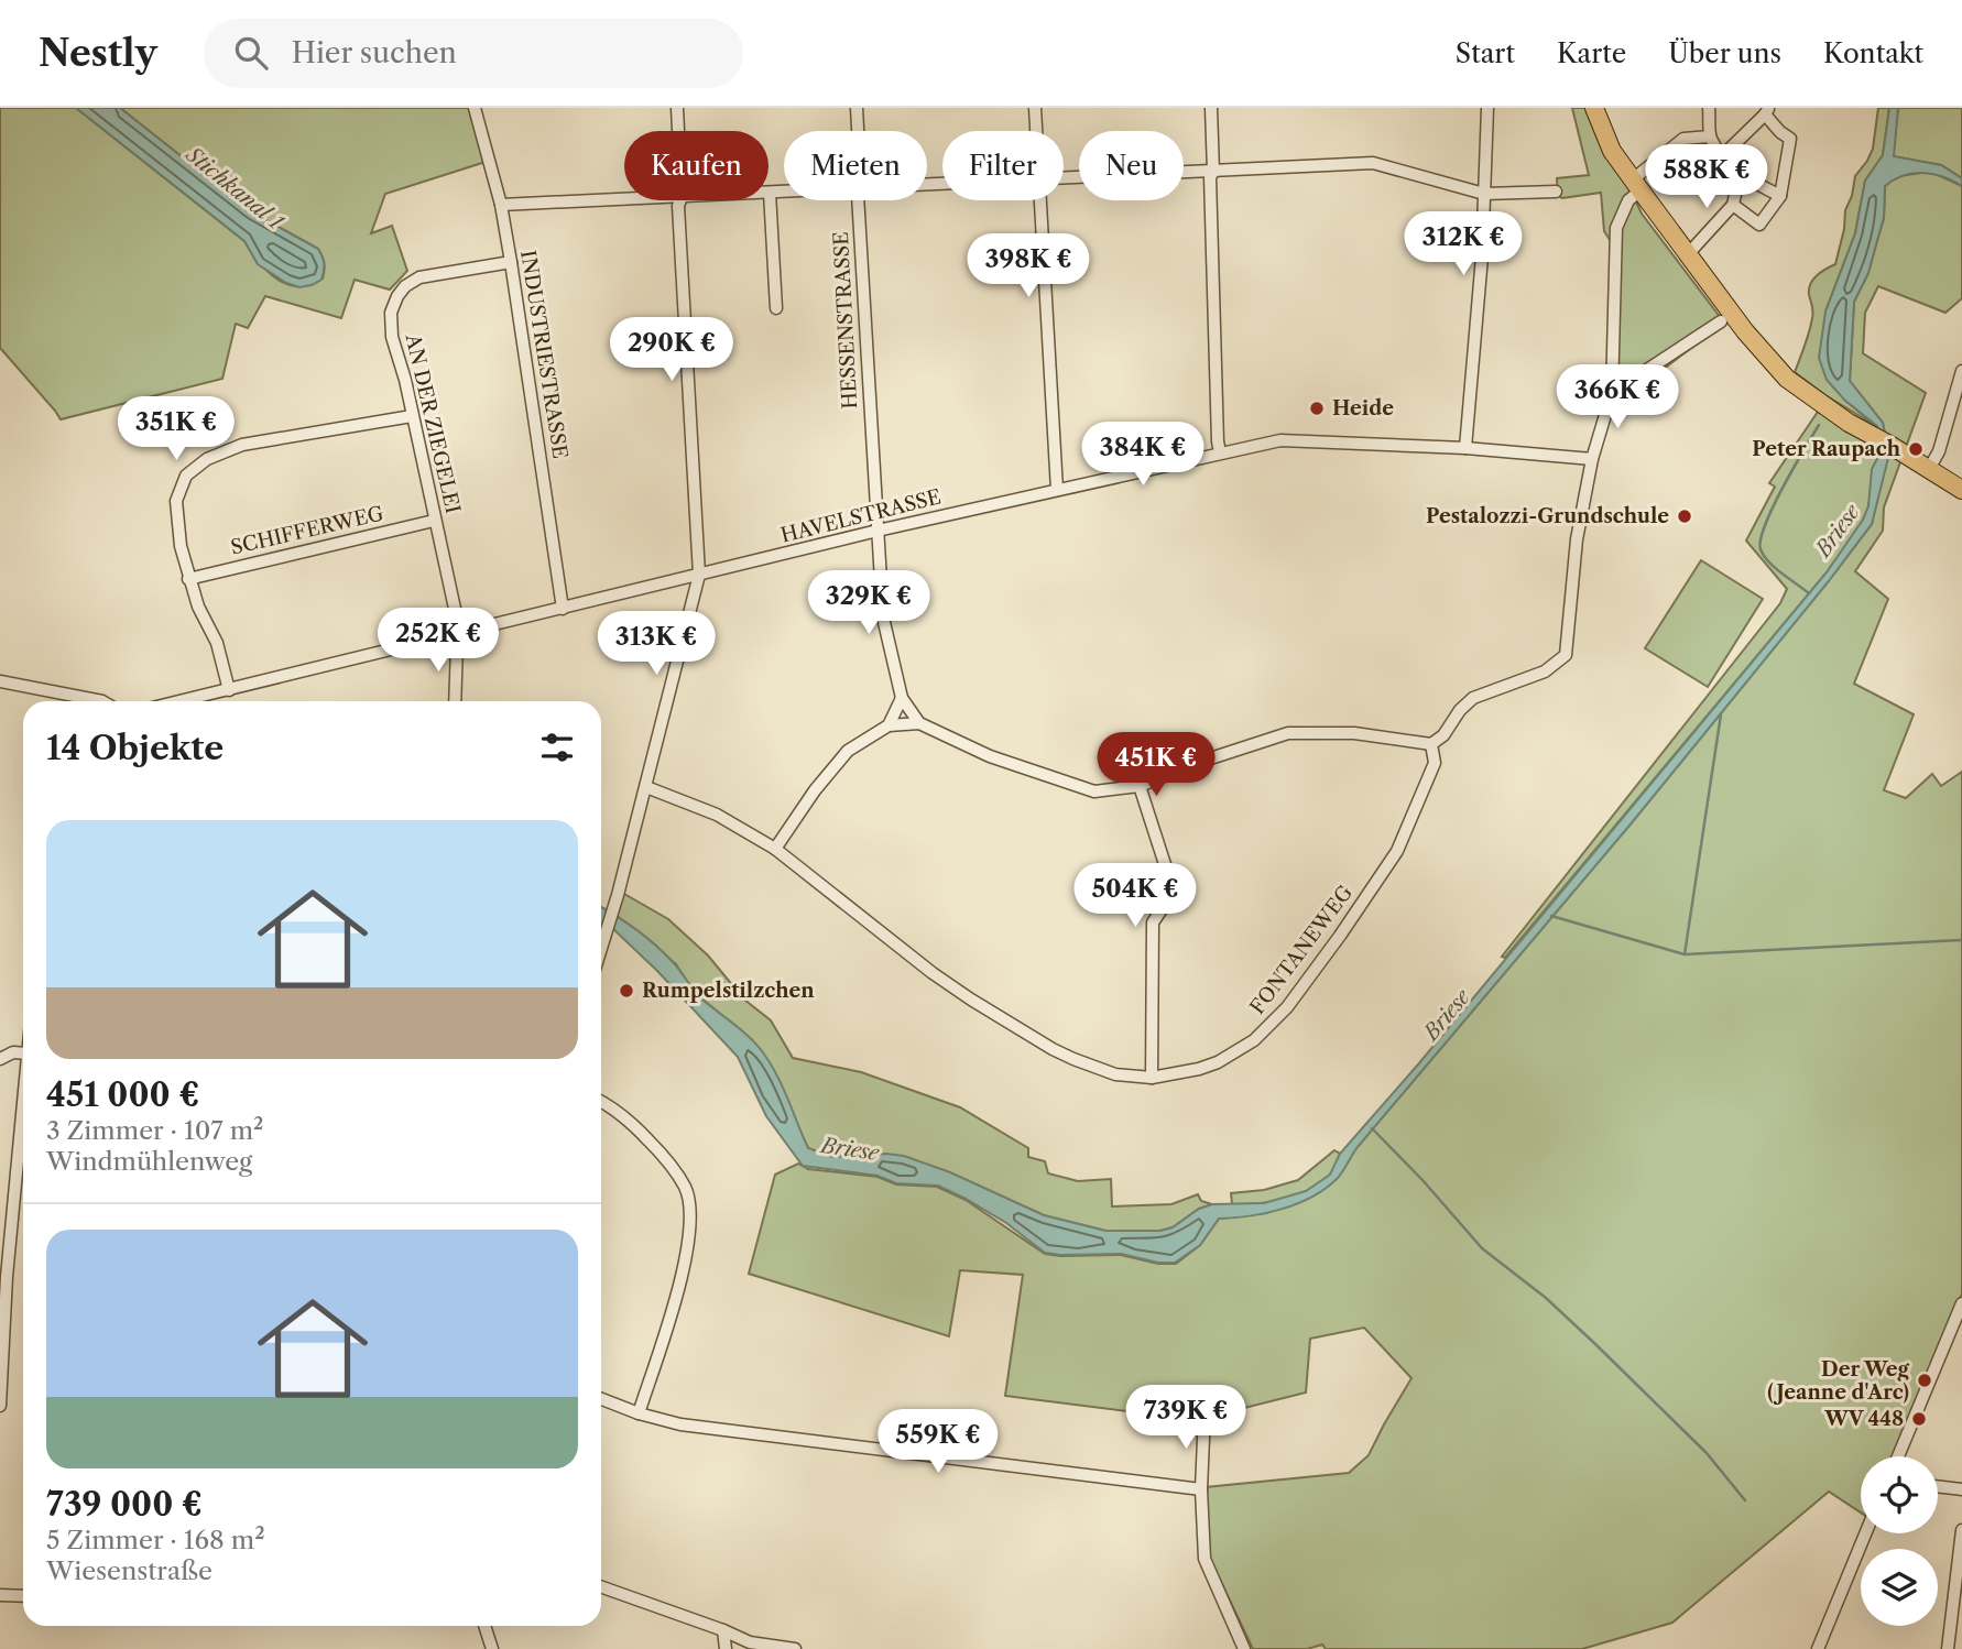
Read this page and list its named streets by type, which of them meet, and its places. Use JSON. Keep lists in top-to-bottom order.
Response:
{
  "streets": {
    "street": [
      "HESSENSTRASSE",
      "INDUSTRIESTRASSE",
      "AN DER ZIEGELEI",
      "HAVELSTRASSE",
      "SCHIFFERWEG",
      "FONTANEWEG"
    ]
  },
  "crossings": [
    ["HESSENSTRASSE", "HAVELSTRASSE"],
    ["INDUSTRIESTRASSE", "AN DER ZIEGELEI"],
    ["INDUSTRIESTRASSE", "HAVELSTRASSE"],
    ["AN DER ZIEGELEI", "HAVELSTRASSE"],
    ["AN DER ZIEGELEI", "SCHIFFERWEG"]
  ],
  "water": ["Stichkanal 1", "Briese"],
  "places": [
    "Heide",
    "Peter Raupach",
    "Pestalozzi-Grundschule",
    "Rumpelstilzchen",
    "Der Weg (Jeanne d'Arc)",
    "WV 448"
  ],
  "page": {
    "header": "Nestly",
    "search": "Hier suchen",
    "nav": [
      "Start",
      "Karte",
      "Über uns",
      "Kontakt"
    ],
    "chip": [
      "Kaufen",
      "Mieten",
      "Filter",
      "Neu"
    ],
    "price": [
      "588K €",
      "312K €",
      "398K €",
      "290K €",
      "366K €",
      "351K €",
      "384K €",
      "329K €",
      "252K €",
      "313K €",
      "451K €",
      "504K €",
      "739K €",
      "559K €"
    ],
    "heading": "14 Objekte",
    "list": [
      {
        "name": "451 000 €",
        "note": "3 Zimmer · 107 m² · Windmühlenweg"
      },
      {
        "name": "739 000 €",
        "note": "5 Zimmer · 168 m² · Wiesenstraße"
      }
    ]
  }
}
